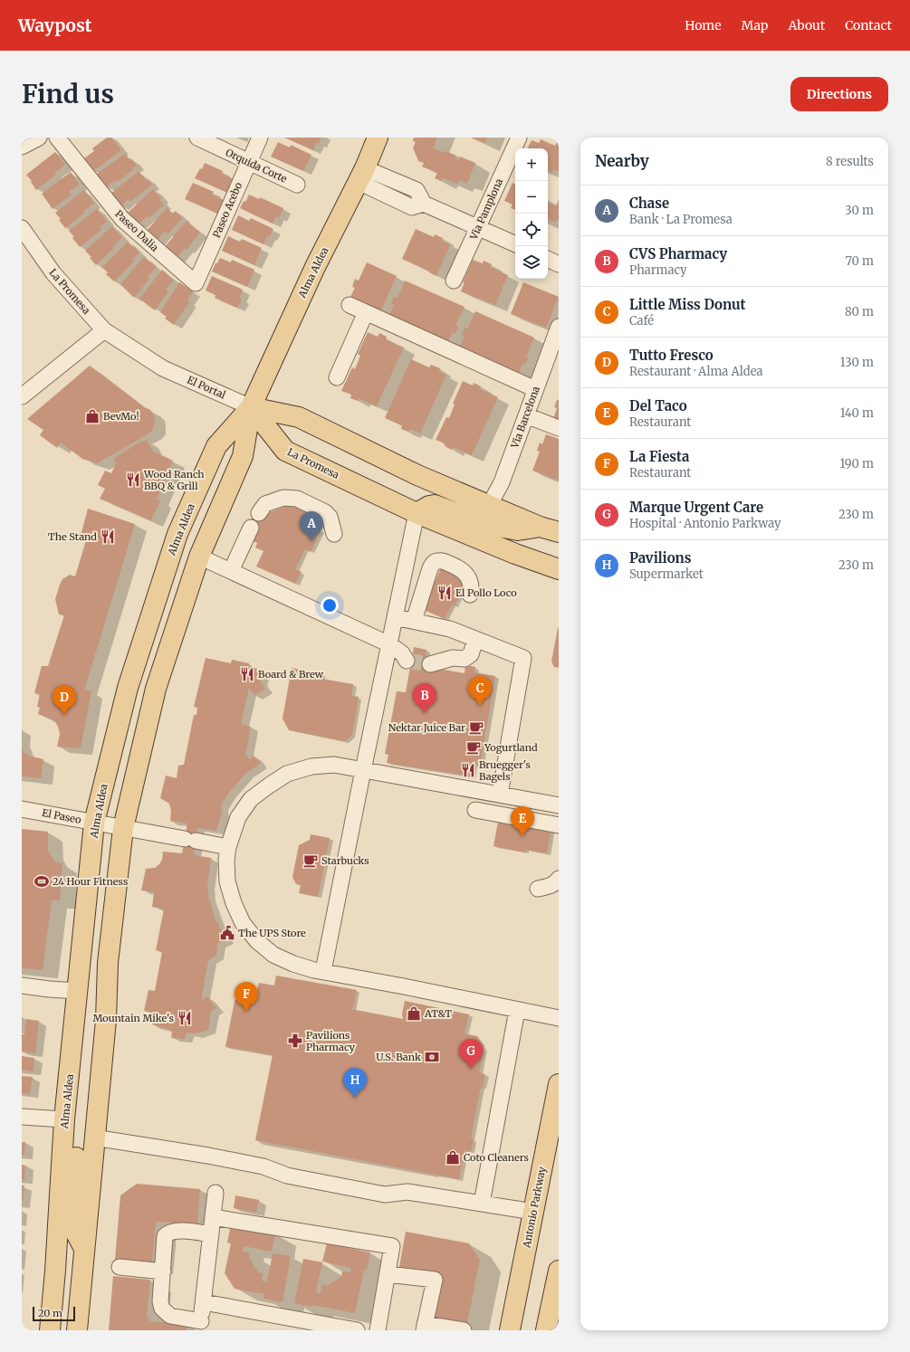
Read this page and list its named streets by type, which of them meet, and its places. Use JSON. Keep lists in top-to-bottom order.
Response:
{
  "streets": {
    "main road": ["Alma Aldea", "La Promesa", "Antonio Parkway"],
    "street": [
      "Orquida Corte",
      "Via Pamplona",
      "Paseo Acebo",
      "Paseo Dalia",
      "El Portal",
      "Via Barcelona",
      "El Paseo"
    ]
  },
  "crossings": [
    ["Orquida Corte", "Paseo Acebo"],
    ["Paseo Acebo", "Paseo Dalia"],
    ["Alma Aldea", "La Promesa"],
    ["Alma Aldea", "El Portal"],
    ["Alma Aldea", "El Paseo"],
    ["La Promesa", "El Portal"]
  ],
  "places": {
    "shop": ["BevMo!", "AT&T", "Coto Cleaners"],
    "restaurant": [
      "Wood Ranch BBQ & Grill",
      "The Stand",
      "El Pollo Loco",
      "Board & Brew",
      "Bruegger's Bagels",
      "Mountain Mike's"
    ],
    "cafe": ["Nektar Juice Bar", "Yogurtland", "Starbucks"],
    "sports": ["24 Hour Fitness"],
    "public building": ["The UPS Store"],
    "pharmacy": ["Pavilions Pharmacy"],
    "bank": ["U.S. Bank"]
  },
  "scale_bar": "20 m",
  "page": {
    "header": "Waypost",
    "nav": [
      "Home",
      "Map",
      "About",
      "Contact"
    ],
    "buttons": "Directions",
    "title": "Find us",
    "heading": ["Nearby", "8 results"],
    "map_buttons": ["+", "−"],
    "list": [
      {
        "mark": "A",
        "name": "Chase",
        "note": "Bank · La Promesa",
        "value": "30 m"
      },
      {
        "mark": "B",
        "name": "CVS Pharmacy",
        "note": "Pharmacy",
        "value": "70 m"
      },
      {
        "mark": "C",
        "name": "Little Miss Donut",
        "note": "Café",
        "value": "80 m"
      },
      {
        "mark": "D",
        "name": "Tutto Fresco",
        "note": "Restaurant · Alma Aldea",
        "value": "130 m"
      },
      {
        "mark": "E",
        "name": "Del Taco",
        "note": "Restaurant",
        "value": "140 m"
      },
      {
        "mark": "F",
        "name": "La Fiesta",
        "note": "Restaurant",
        "value": "190 m"
      },
      {
        "mark": "G",
        "name": "Marque Urgent Care",
        "note": "Hospital · Antonio Parkway",
        "value": "230 m"
      },
      {
        "mark": "H",
        "name": "Pavilions",
        "note": "Supermarket",
        "value": "230 m"
      }
    ],
    "pins": [
      "A",
      "C",
      "B",
      "D",
      "E",
      "F",
      "G",
      "H"
    ],
    "scale": "20 m"
  }
}
